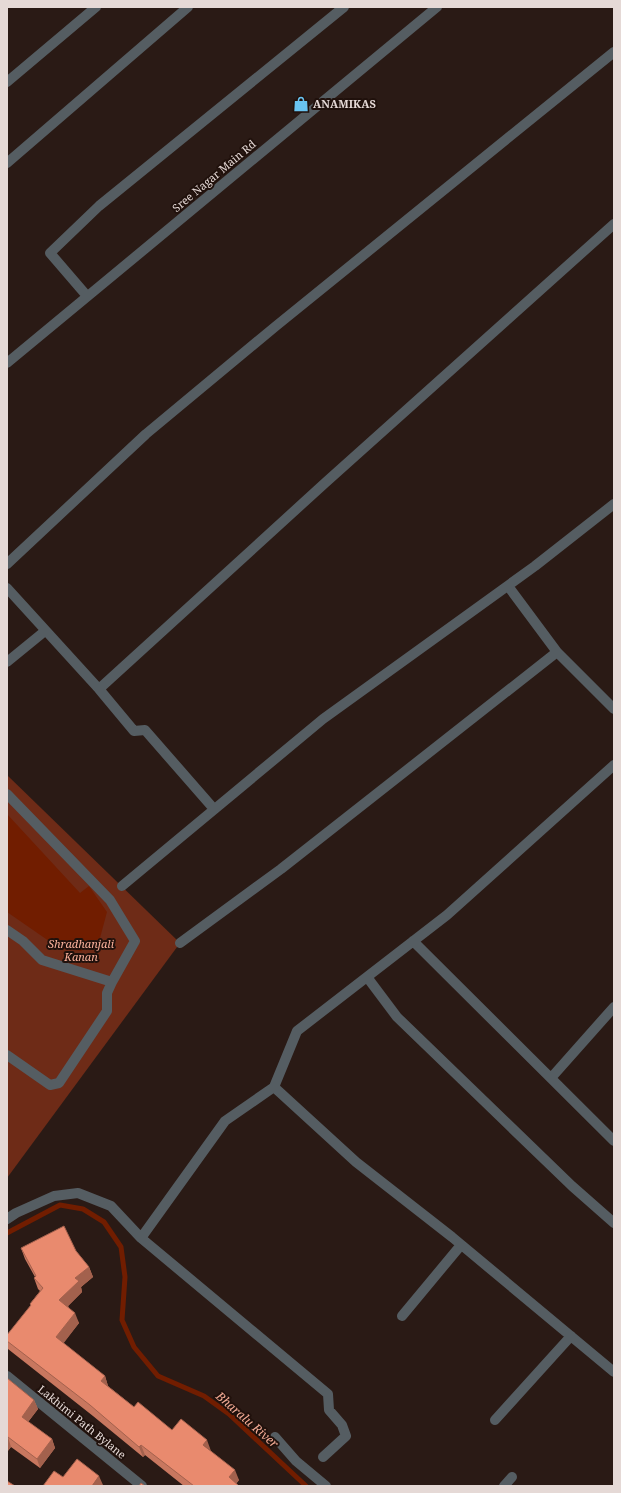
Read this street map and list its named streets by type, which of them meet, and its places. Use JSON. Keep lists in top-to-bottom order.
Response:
{
  "streets": {
    "street": ["Sree Nagar Main Rd", "Lakhimi Path Bylane"]
  },
  "water": ["Bharalu River"],
  "parks": ["Shradhanjali Kanan"],
  "places": {
    "shop": ["ANAMIKAS"]
  }
}
